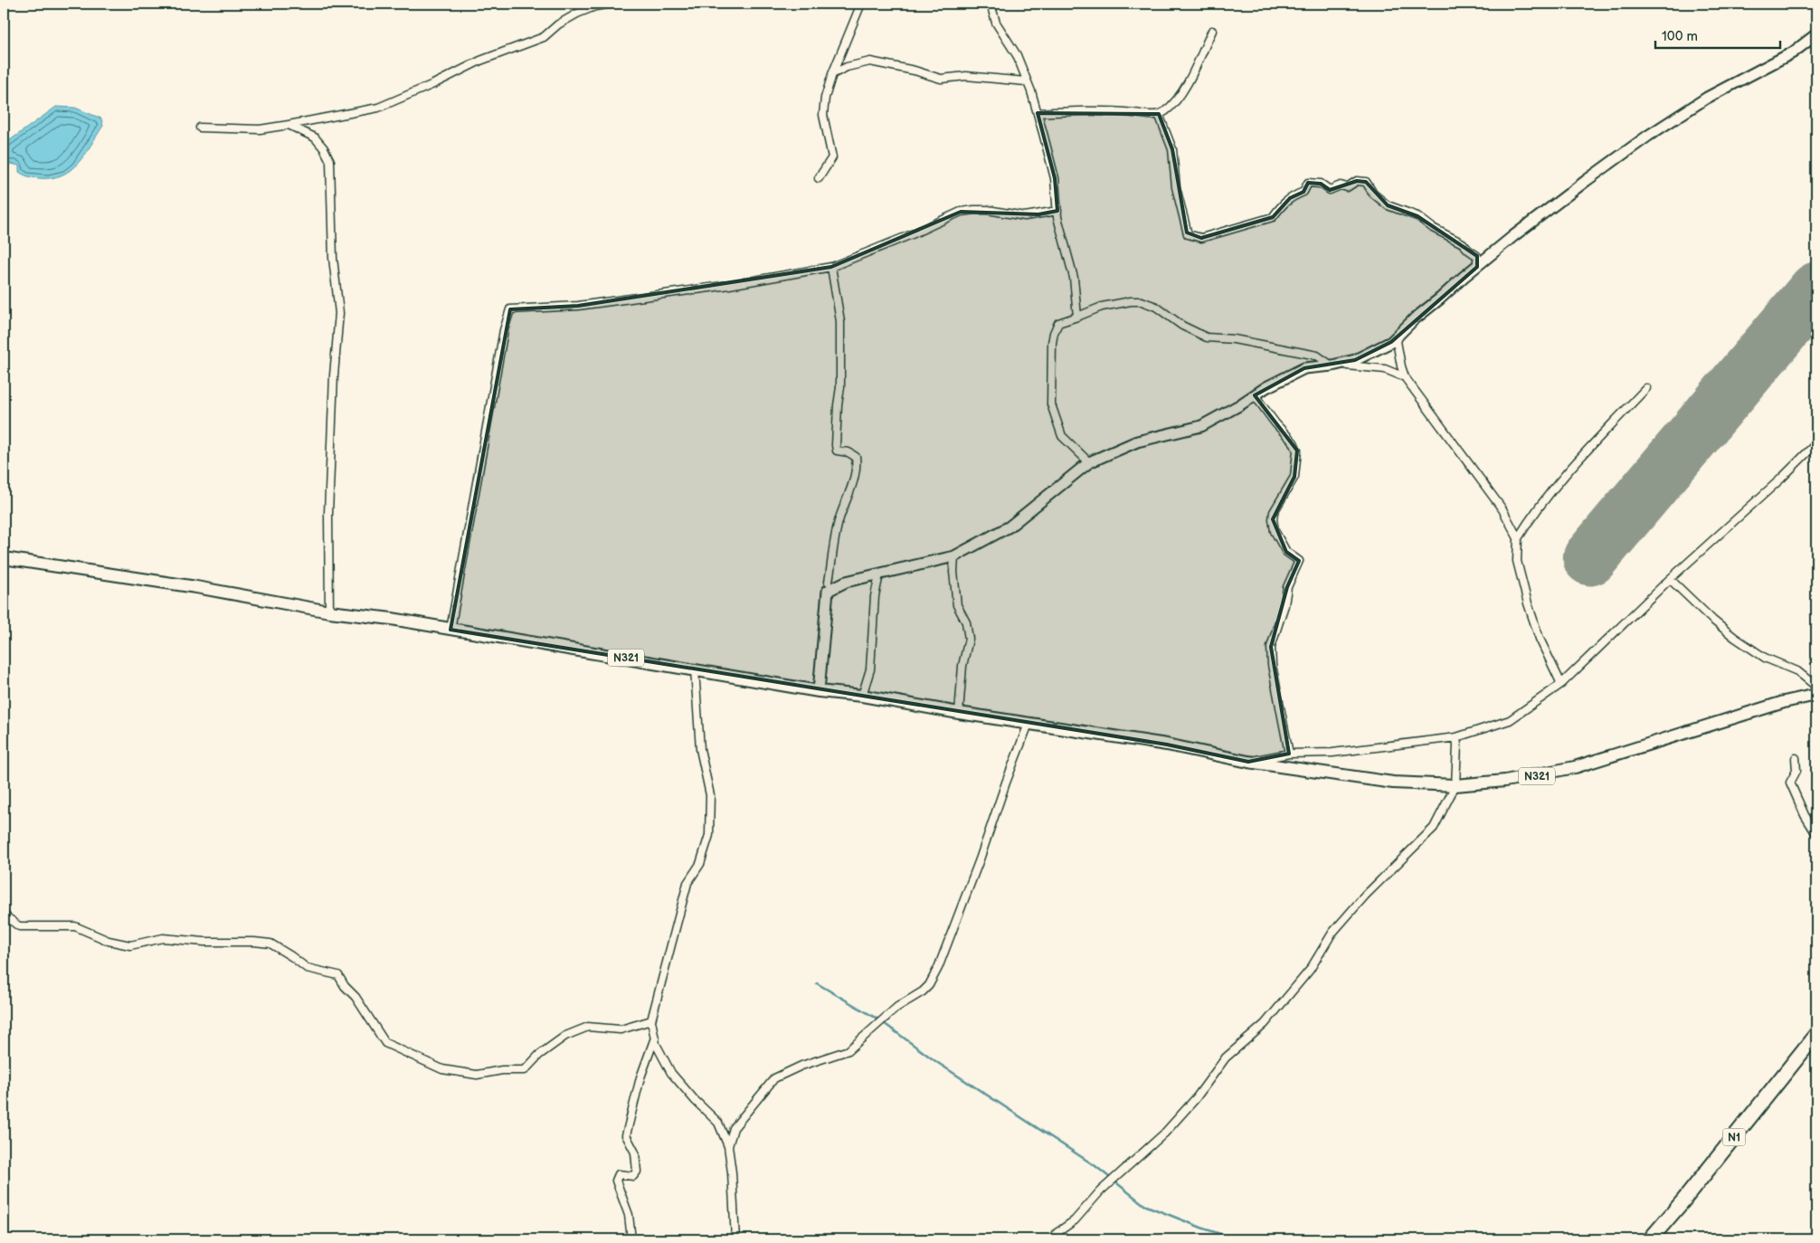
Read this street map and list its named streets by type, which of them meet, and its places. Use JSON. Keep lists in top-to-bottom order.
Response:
{
  "streets": {
    "highway": ["N1"],
    "main road": ["N321"]
  },
  "scale_bar": "100 m"
}
